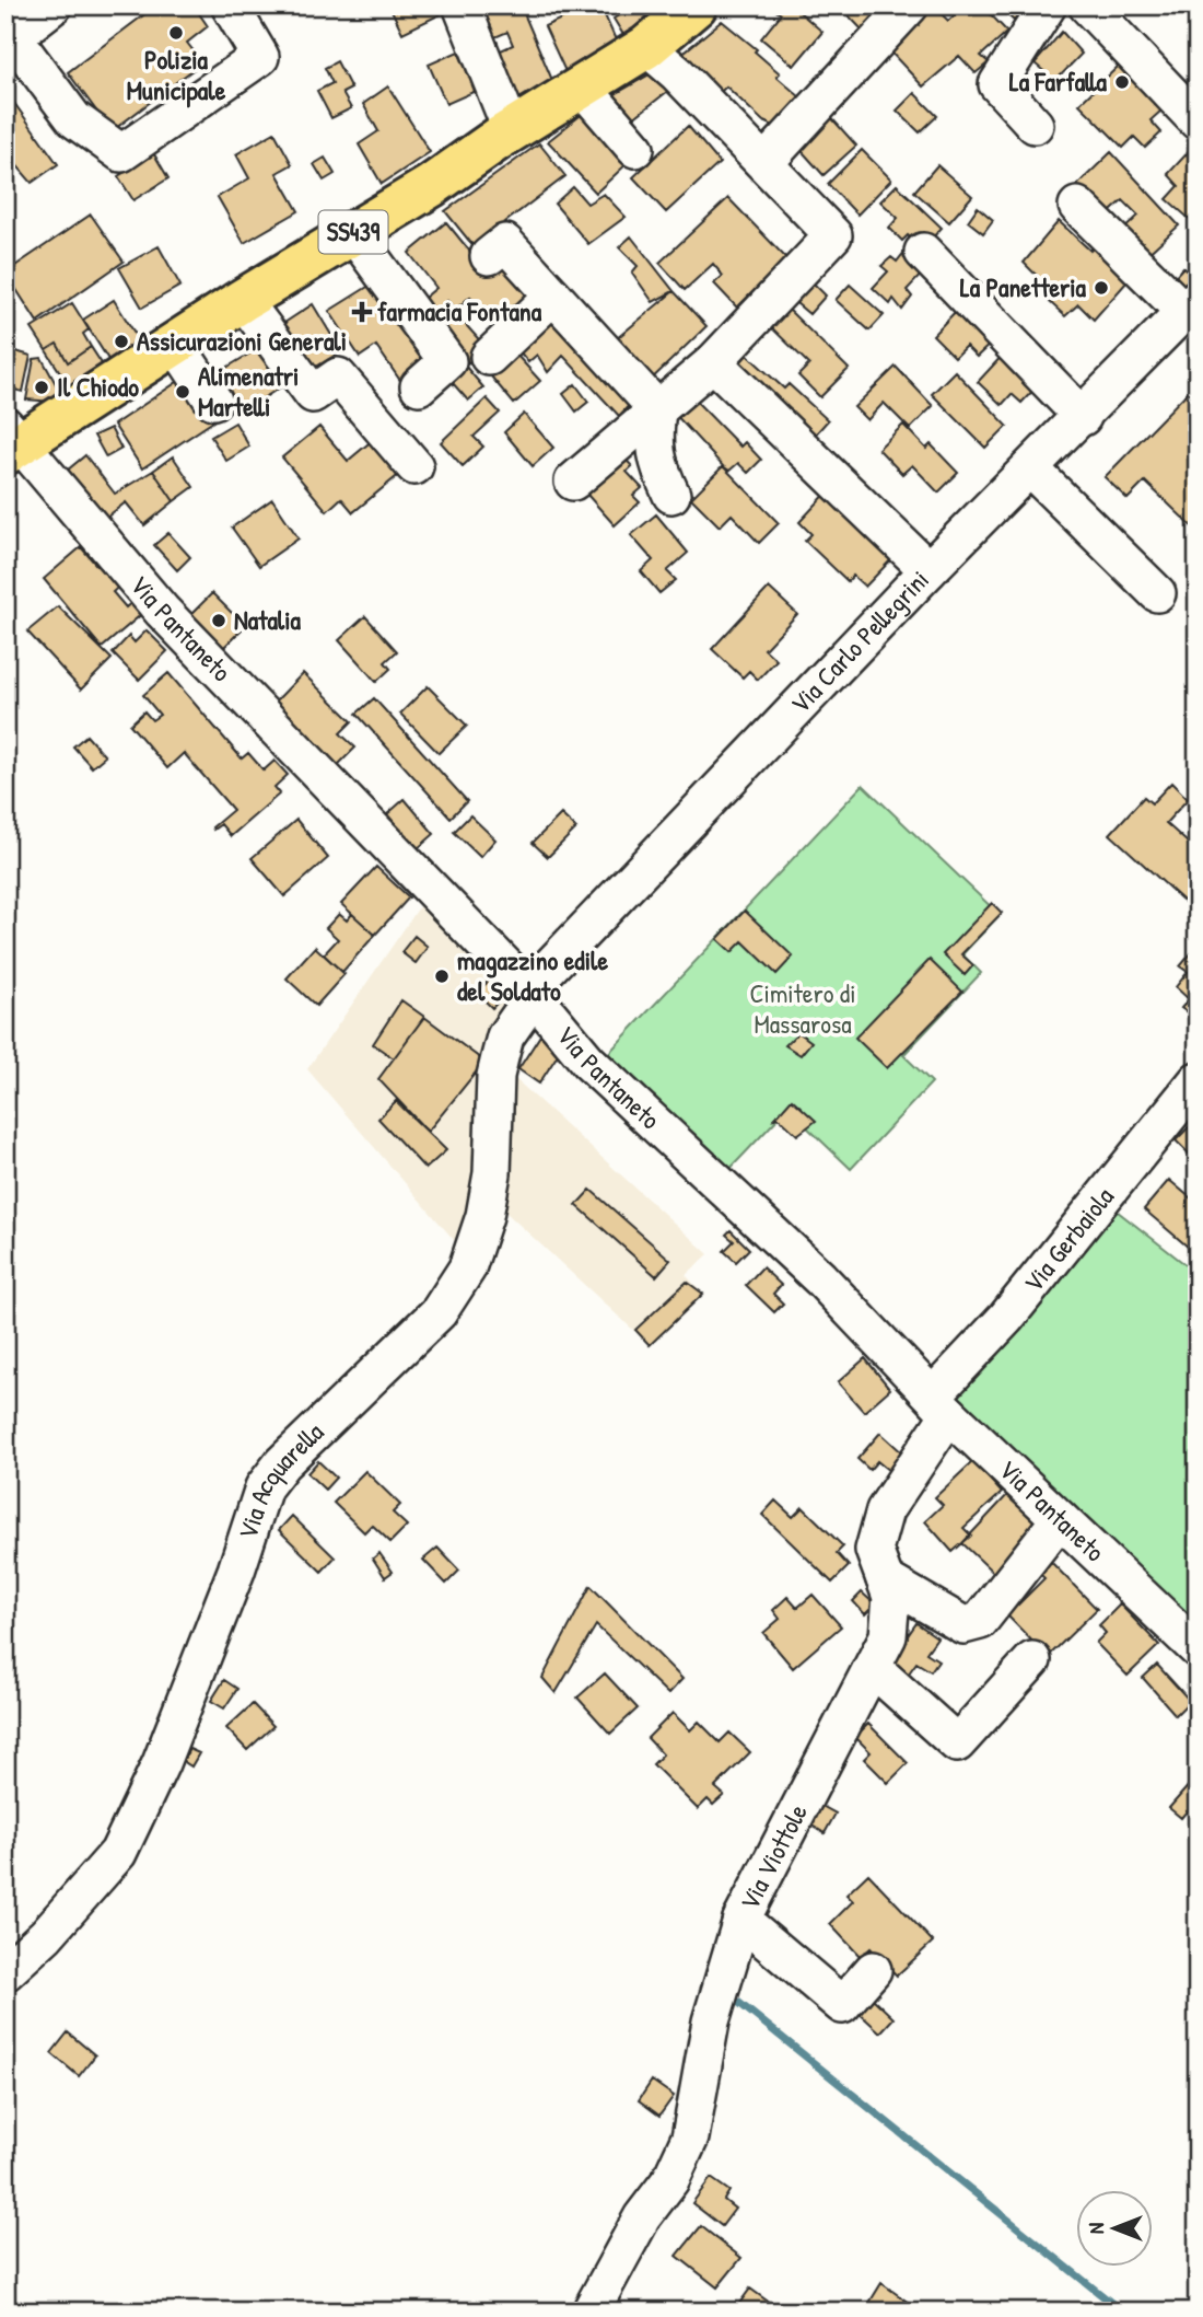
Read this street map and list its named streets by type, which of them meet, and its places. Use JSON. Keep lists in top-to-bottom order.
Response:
{
  "streets": {
    "main road": ["SS439"],
    "street": [
      "Via Pantaneto",
      "Via Carlo Pellegrini",
      "Via Gerbaiola",
      "Via Acquarella",
      "Via Viottole"
    ]
  },
  "crossings": [
    ["SS439", "Via Pantaneto"],
    ["Via Pantaneto", "Via Carlo Pellegrini"],
    ["Via Pantaneto", "Via Gerbaiola"],
    ["Via Pantaneto", "Via Acquarella"],
    ["Via Pantaneto", "Via Viottole"],
    ["Via Carlo Pellegrini", "Via Acquarella"],
    ["Via Gerbaiola", "Via Viottole"]
  ],
  "parks": ["Cimitero di Massarosa"],
  "places": {
    "other": [
      "Polizia Municipale",
      "La Farfalla",
      "La Panetteria",
      "Assicurazioni Generali",
      "Il Chiodo",
      "Alimenatri Martelli",
      "Natalia",
      "magazzino edile del Soldato"
    ],
    "health": ["farmacia Fontana"]
  },
  "north": "left"
}
